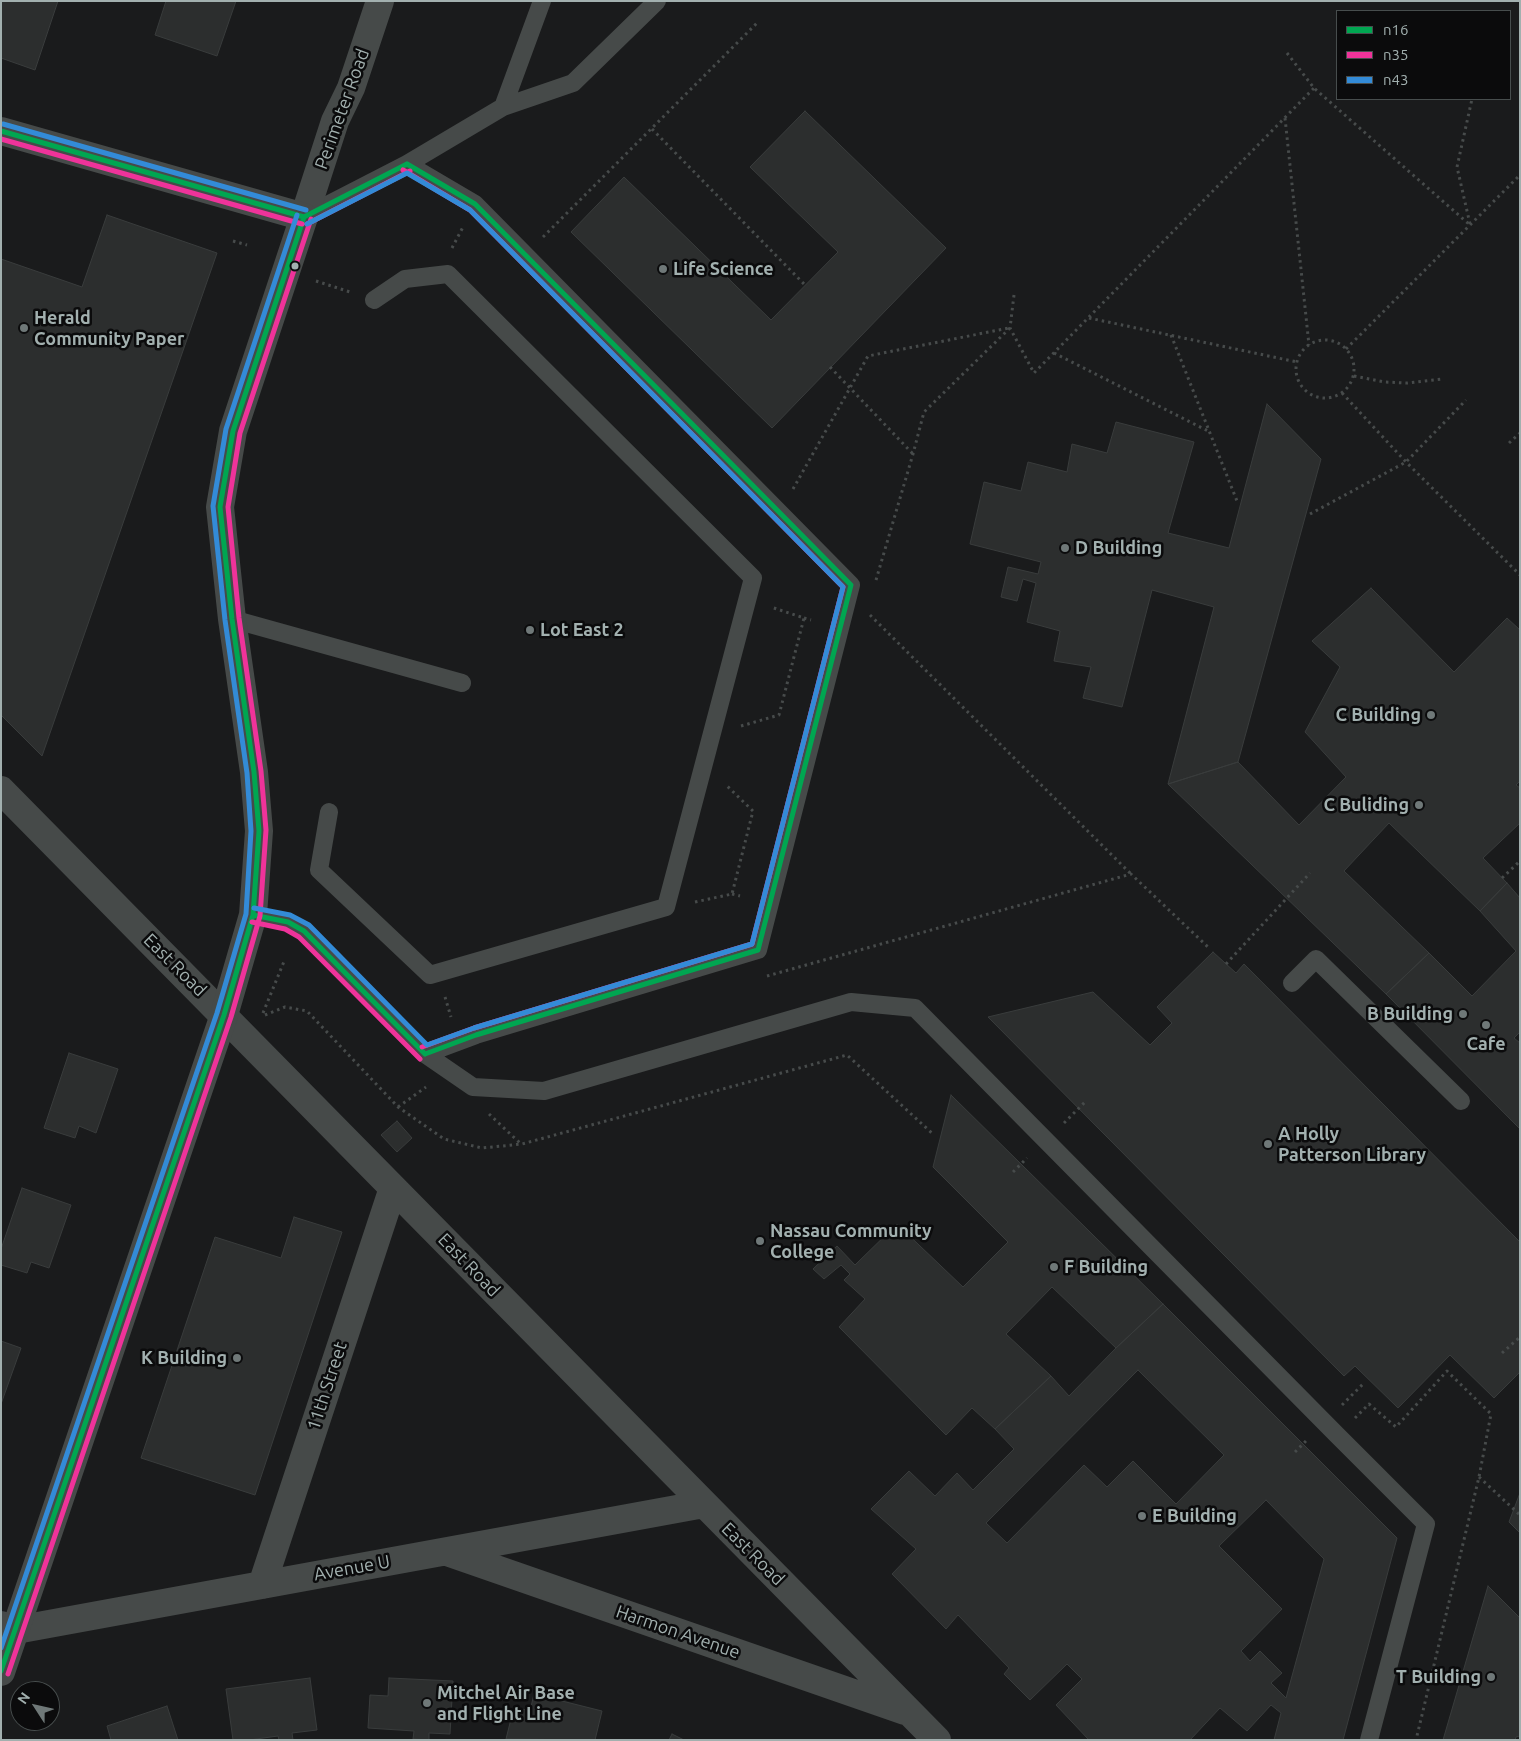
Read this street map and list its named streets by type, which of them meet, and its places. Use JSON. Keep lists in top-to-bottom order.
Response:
{
  "streets": {
    "street": [
      "Perimeter Road",
      "East Road",
      "11th Street",
      "Avenue U",
      "Harmon Avenue"
    ]
  },
  "crossings": [
    ["Perimeter Road", "East Road"],
    ["Perimeter Road", "Avenue U"],
    ["East Road", "11th Street"],
    ["East Road", "Avenue U"],
    ["East Road", "Harmon Avenue"],
    ["11th Street", "Avenue U"],
    ["Avenue U", "Harmon Avenue"]
  ],
  "places": [
    "Life Science",
    "Herald Community Paper",
    "D Building",
    "Lot East 2",
    "C Building",
    "C Buliding",
    "B Building",
    "Cafe",
    "A Holly Patterson Library",
    "Nassau Community College",
    "F Building",
    "K Building",
    "E Building",
    "T Building",
    "Mitchel Air Base and Flight Line"
  ],
  "lines": ["transit line n43", "transit line n16", "transit line n35"],
  "legend": ["n16", "n35", "n43"],
  "north": "top left"
}
